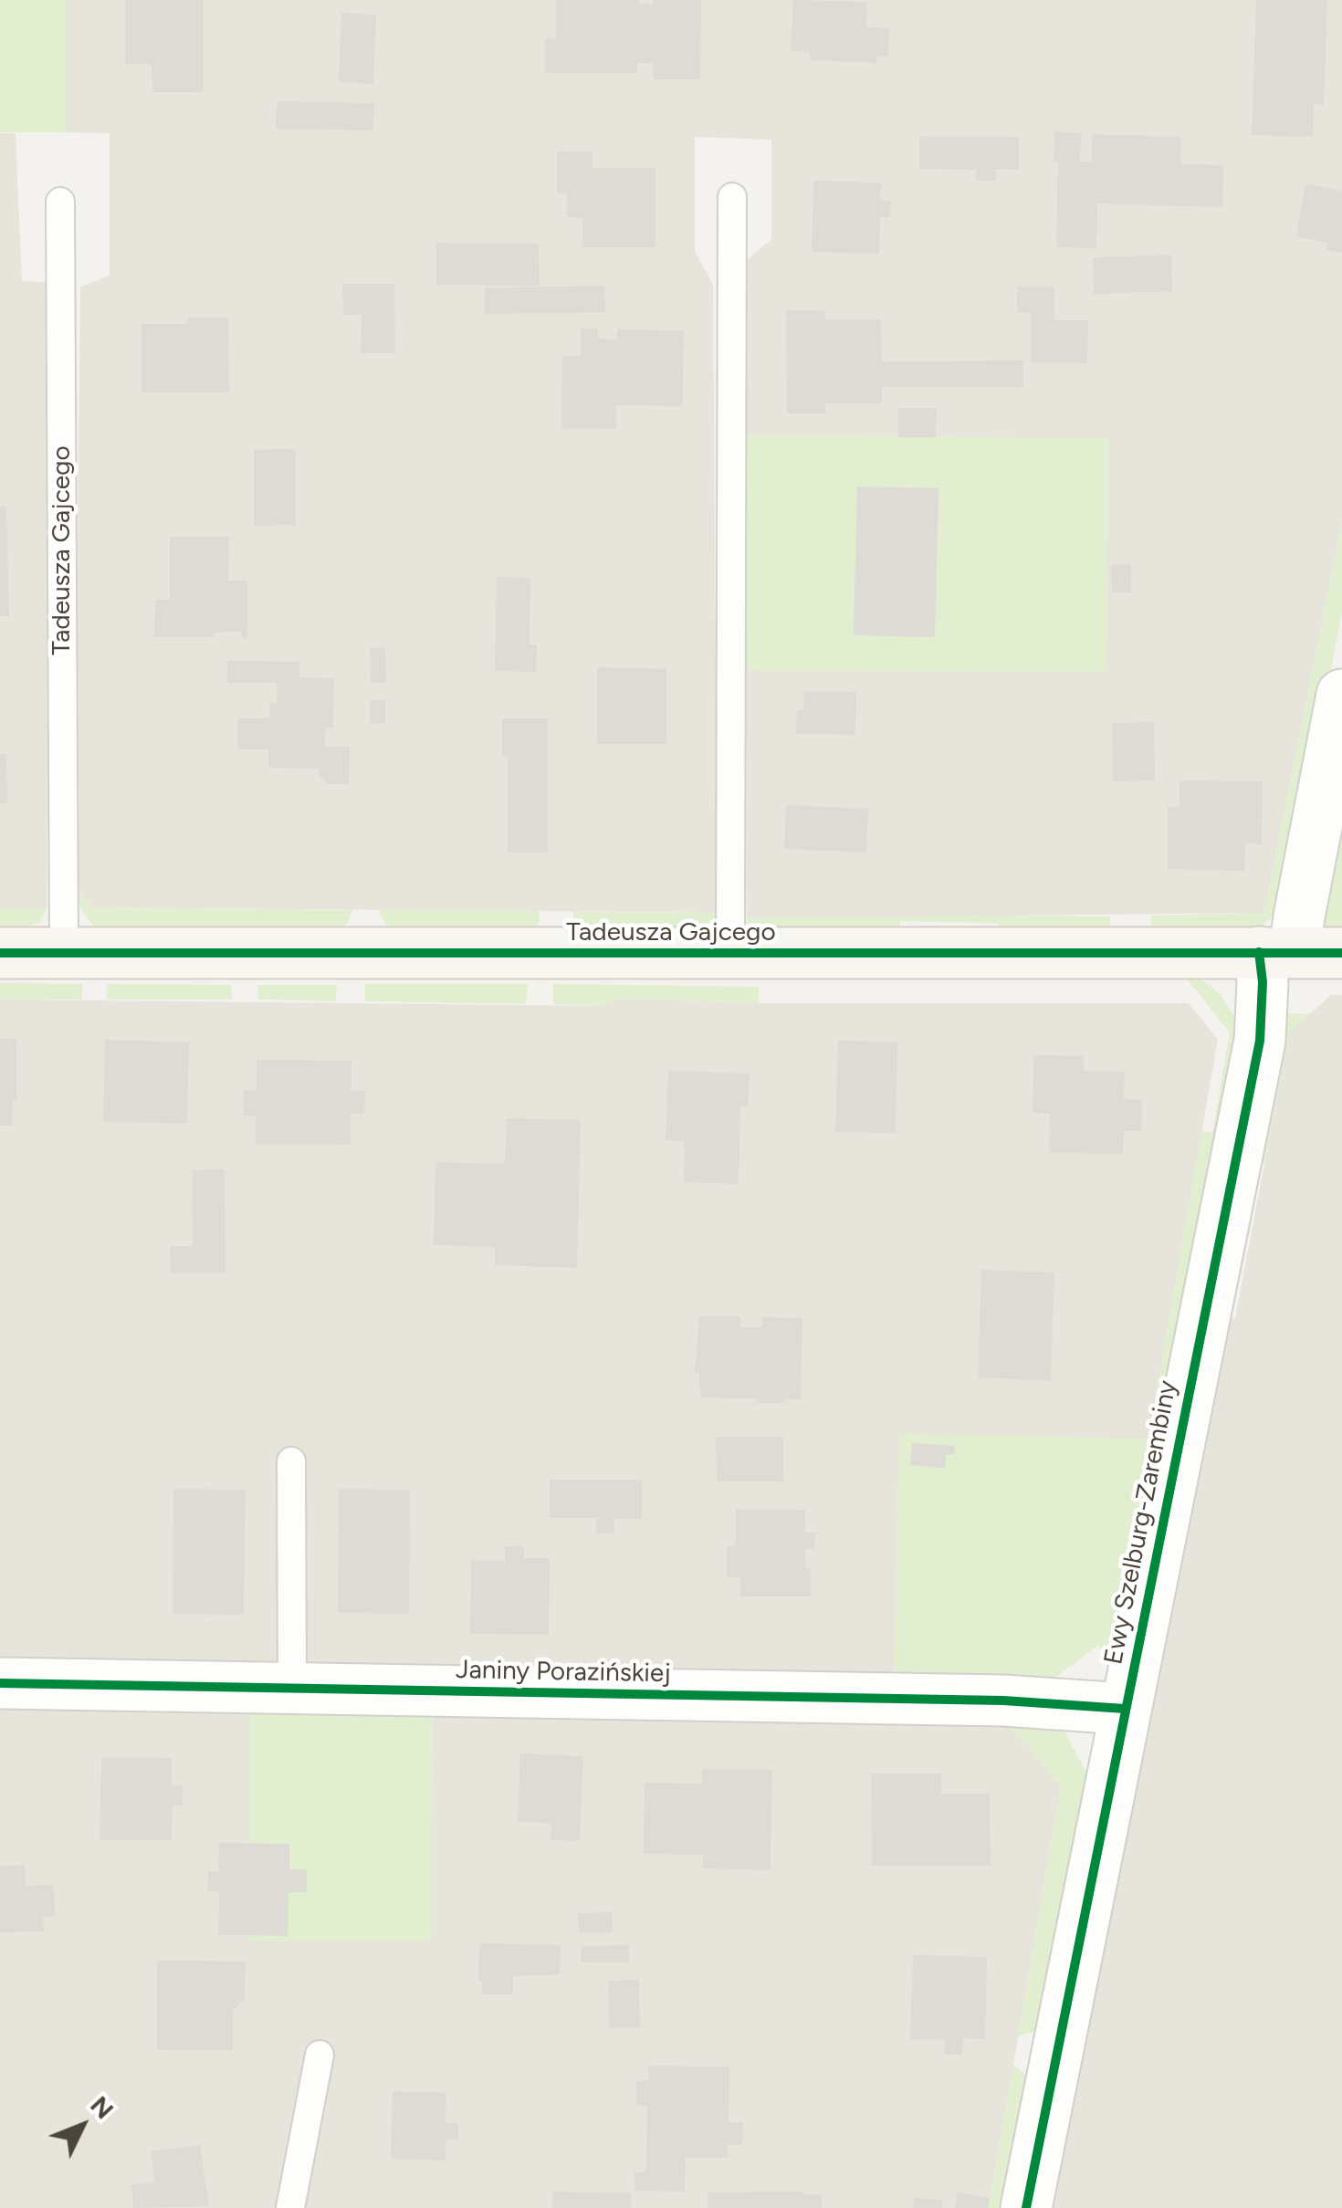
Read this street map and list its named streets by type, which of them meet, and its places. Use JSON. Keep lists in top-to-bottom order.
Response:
{
  "streets": {
    "street": ["Tadeusza Gajcego", "Ewy Szelburg-Zarembiny", "Janiny Porazińskiej"]
  },
  "crossings": [
    ["Tadeusza Gajcego", "Ewy Szelburg-Zarembiny"],
    ["Ewy Szelburg-Zarembiny", "Janiny Porazińskiej"]
  ],
  "north": "top right"
}
